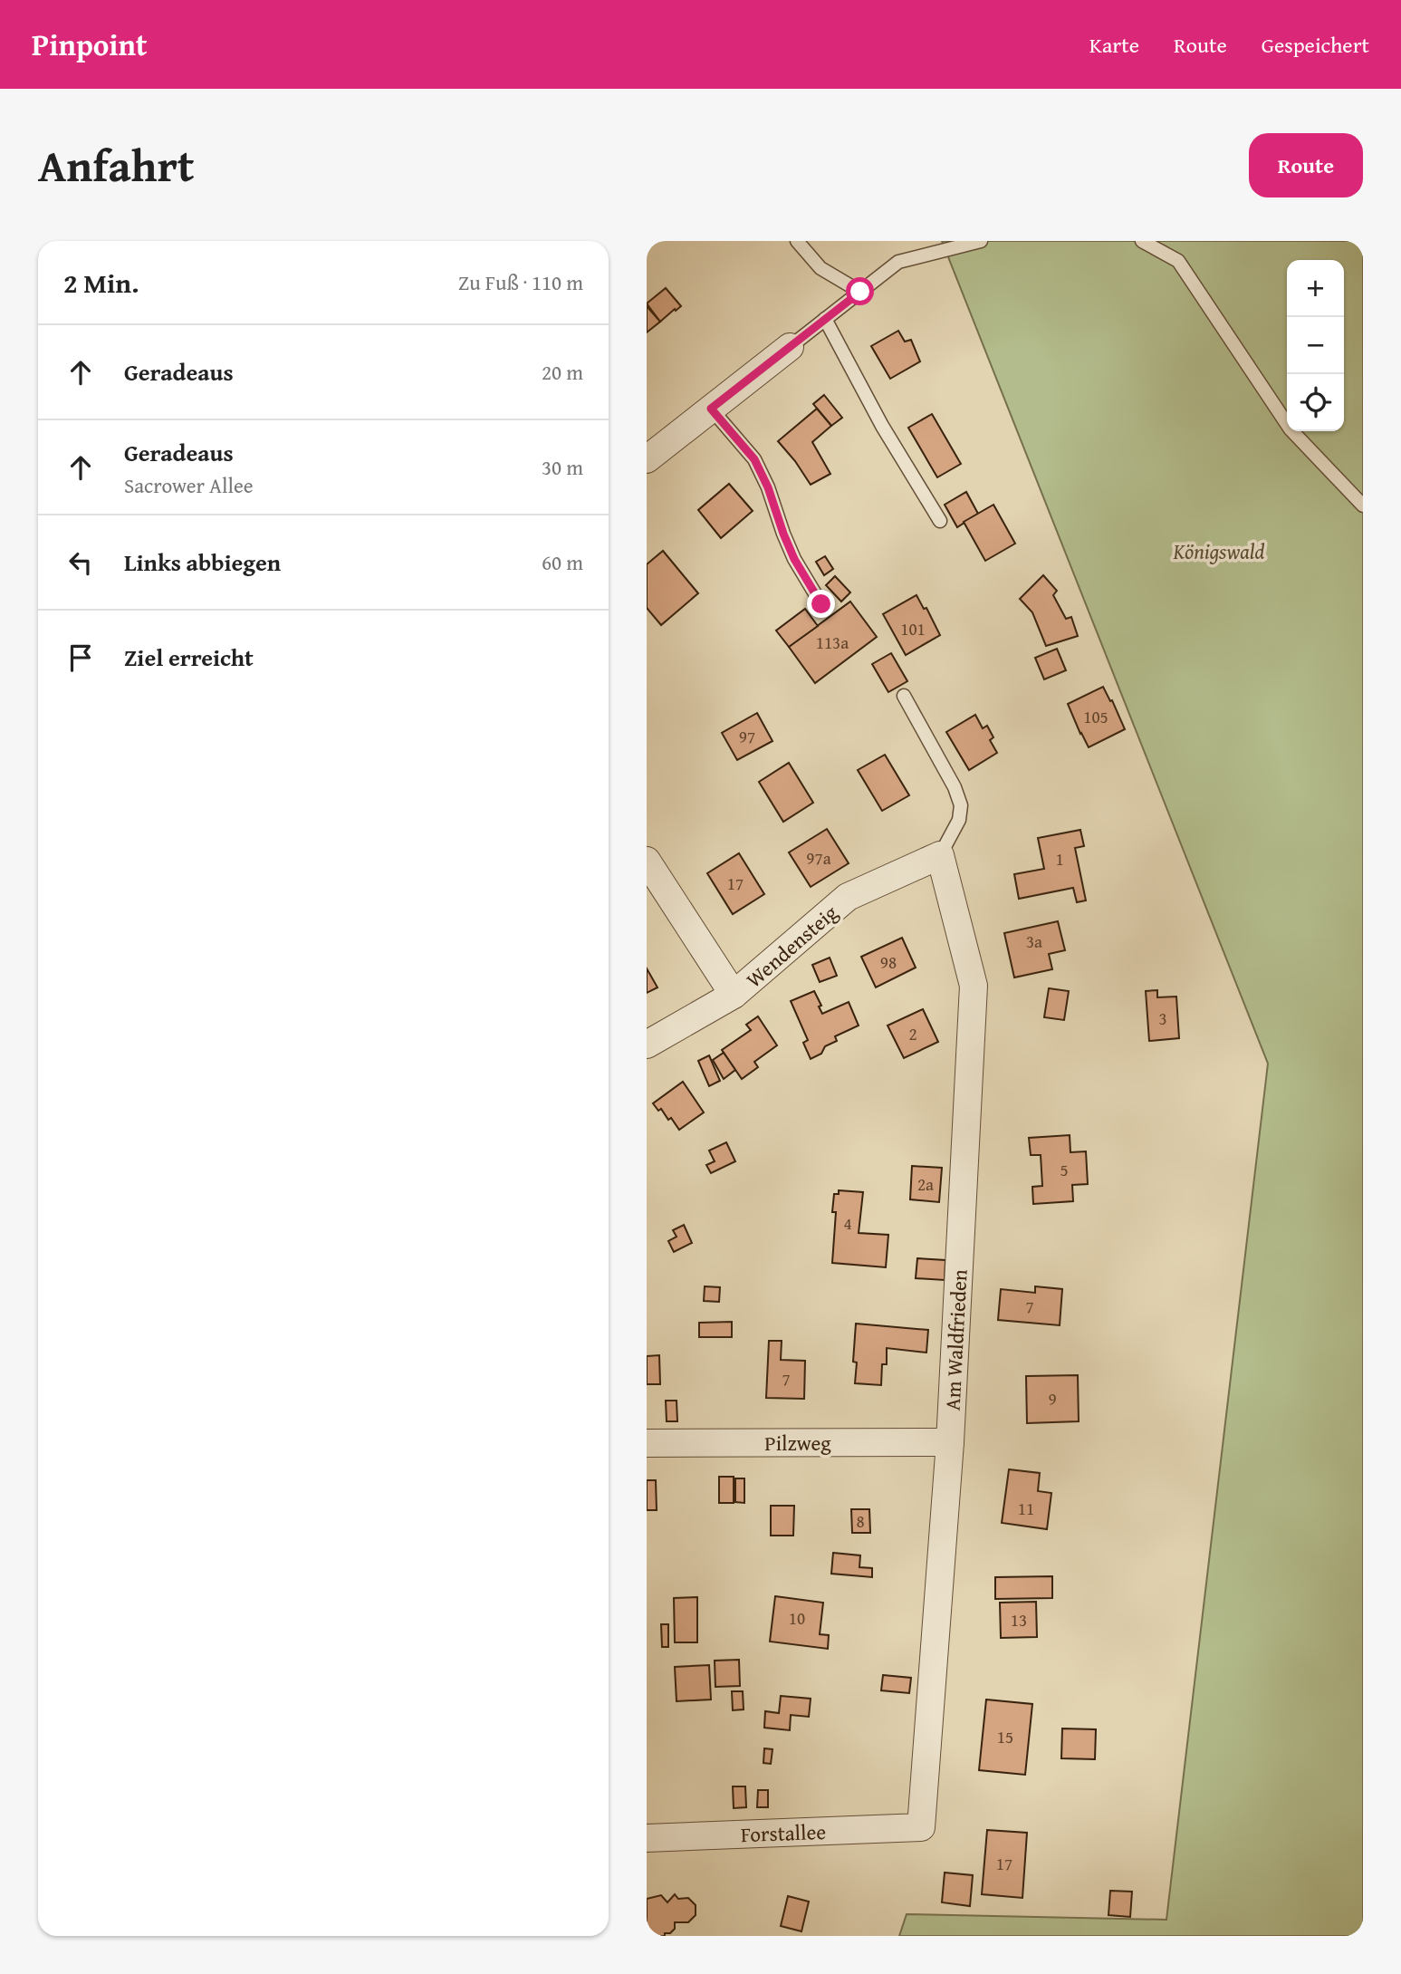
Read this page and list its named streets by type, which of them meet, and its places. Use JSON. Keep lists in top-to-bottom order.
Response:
{
  "streets": {
    "street": [
      "Wendensteig",
      "Am Waldfrieden",
      "Pilzweg",
      "Forstallee"
    ]
  },
  "crossings": [
    ["Wendensteig", "Am Waldfrieden"],
    ["Am Waldfrieden", "Pilzweg"],
    ["Am Waldfrieden", "Forstallee"]
  ],
  "parks": ["Königswald"],
  "house_numbers": [
    "101",
    "113a",
    "105",
    "97",
    "97a",
    "1",
    "17",
    "3a",
    "98",
    "3",
    "2",
    "5",
    "2a",
    "4",
    "7",
    "7",
    "9",
    "11",
    "8",
    "10",
    "13",
    "15",
    "17"
  ],
  "page": {
    "header": "Pinpoint",
    "nav": ["Karte", "Route", "Gespeichert"],
    "title": "Anfahrt",
    "buttons": "Route",
    "heading": ["2 Min.", "Zu Fuß · 110 m"],
    "map_buttons": ["+", "−"],
    "list": [
      ["Geradeaus", "20 m"],
      ["Geradeaus", "Sacrower Allee", "30 m"],
      ["Links abbiegen", "60 m"],
      "Ziel erreicht"
    ]
  }
}
